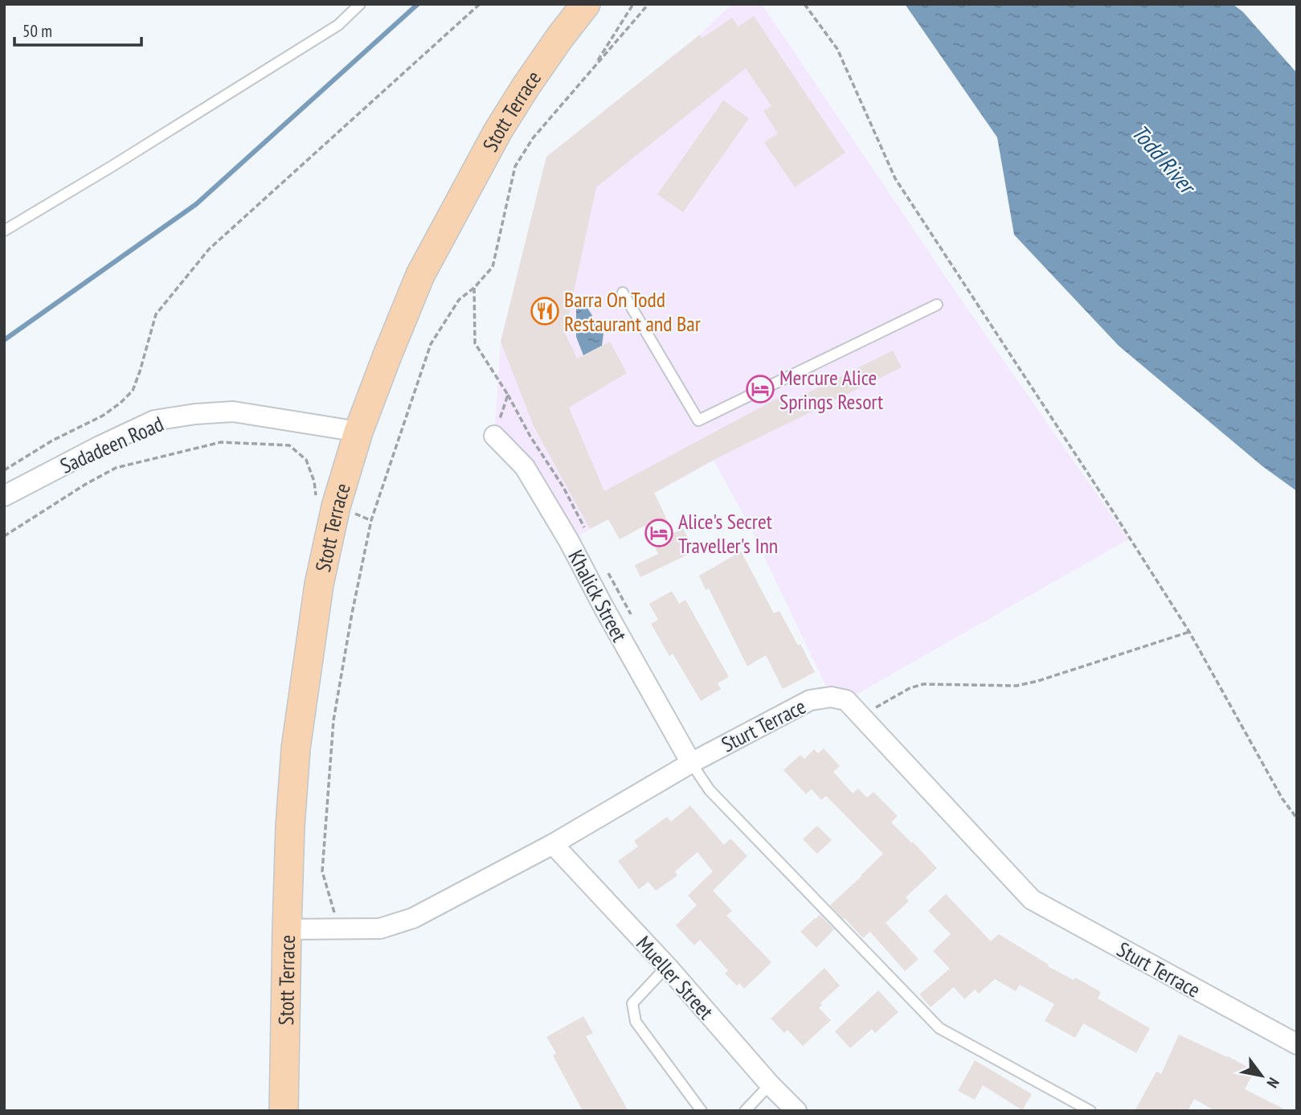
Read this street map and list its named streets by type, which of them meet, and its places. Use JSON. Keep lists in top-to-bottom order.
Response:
{
  "streets": {
    "main road": ["Stott Terrace"],
    "street": [
      "Sadadeen Road",
      "Khalick Street",
      "Sturt Terrace",
      "Mueller Street"
    ]
  },
  "crossings": [
    ["Stott Terrace", "Sadadeen Road"],
    ["Stott Terrace", "Sturt Terrace"],
    ["Khalick Street", "Sturt Terrace"],
    ["Sturt Terrace", "Mueller Street"]
  ],
  "water": ["Todd River"],
  "places": {
    "restaurant": ["Barra On Todd Restaurant and Bar"],
    "hotel": ["Mercure Alice Springs Resort", "Alice's Secret Traveller's Inn"]
  },
  "scale_bar": "50 m",
  "north": "bottom right"
}
